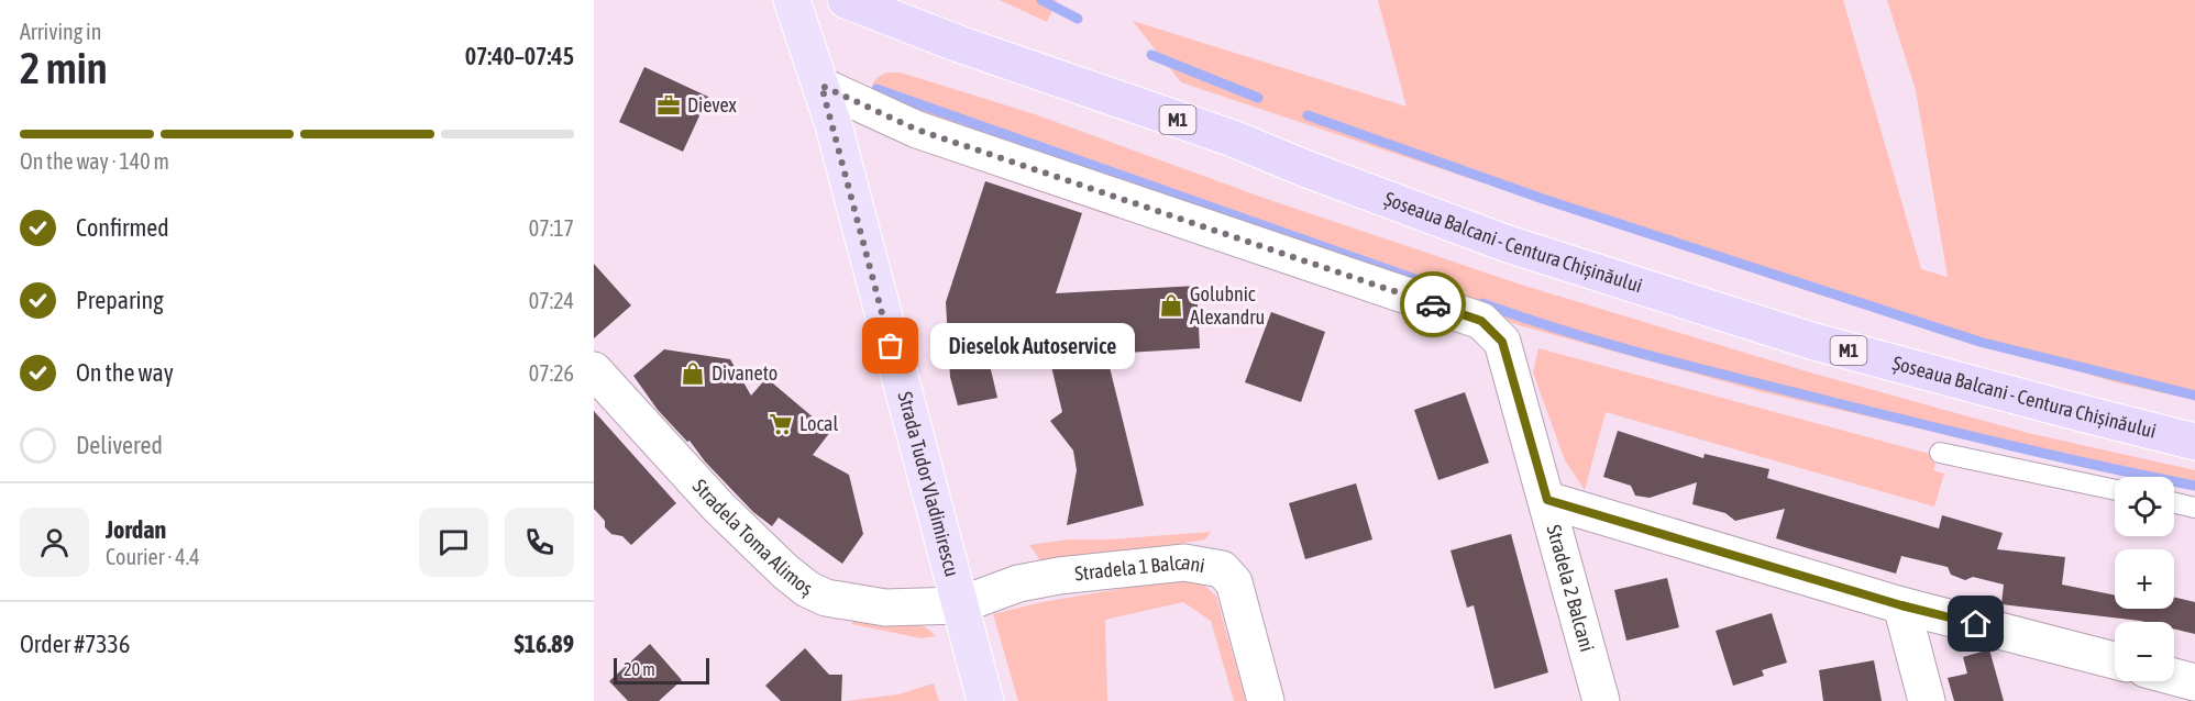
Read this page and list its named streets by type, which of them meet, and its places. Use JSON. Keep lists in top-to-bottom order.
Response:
{
  "streets": {
    "highway": ["M1", "Șoseaua Balcani - Centura Chișinăului"],
    "main road": ["Strada Tudor Vladimirescu"],
    "street": ["Stradela Toma Alimoș", "Stradela 1 Balcani", "Stradela 2 Balcani"]
  },
  "crossings": [
    ["Strada Tudor Vladimirescu", "Stradela Toma Alimoș"],
    ["Strada Tudor Vladimirescu", "Stradela 1 Balcani"],
    ["Strada Tudor Vladimirescu", "Stradela 2 Balcani"],
    ["Stradela Toma Alimoș", "Stradela 1 Balcani"]
  ],
  "places": {
    "office": ["Dievex"],
    "shop": ["Golubnic Alexandru", "Divaneto"],
    "other": ["Dieselok Autoservice"],
    "supermarket": ["Local"]
  },
  "scale_bar": "20 m",
  "page": {
    "heading": ["2 min", "Arriving in", "07:40–07:45"],
    "panel": [
      "Jordan",
      "Courier · 4.4",
      "Order #7336",
      "$16.89"
    ],
    "bar": "On the way · 140 m",
    "list": [
      ["Confirmed", "07:17"],
      ["Preparing", "07:24"],
      ["On the way", "07:26"],
      "Delivered"
    ],
    "bubble": "Dieselok Autoservice",
    "map_buttons": ["+", "−"],
    "scale": "20 m"
  }
}
